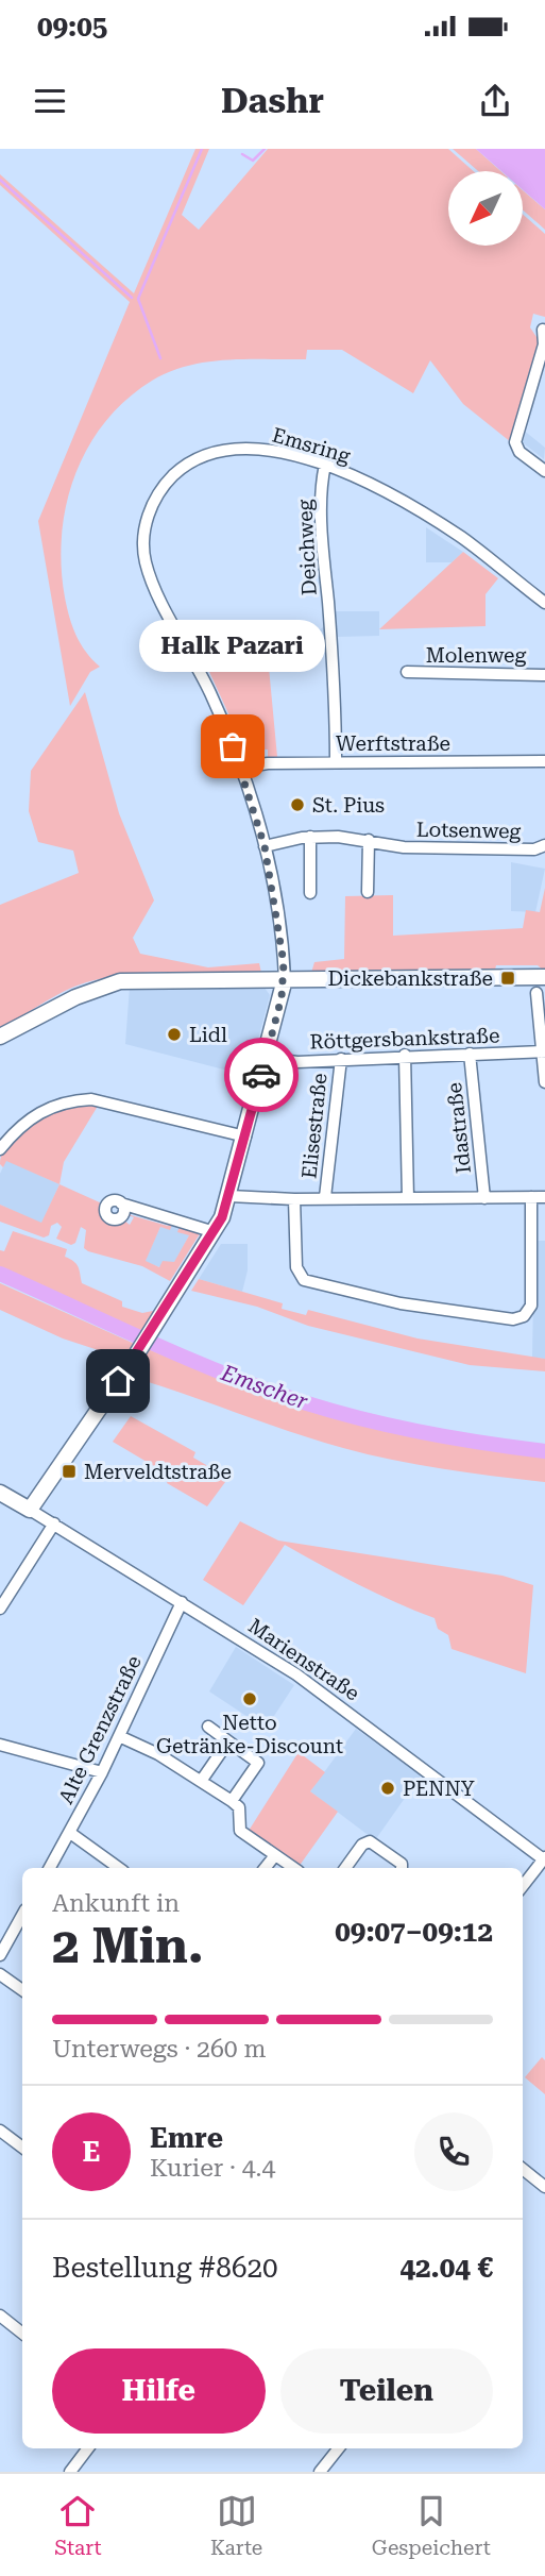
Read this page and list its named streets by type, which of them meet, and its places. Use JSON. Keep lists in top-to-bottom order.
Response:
{
  "streets": {
    "street": [
      "Emsring",
      "Deichweg",
      "Molenweg",
      "Werftstraße",
      "Lotsenweg",
      "Röttgersbankstraße",
      "Elisestraße",
      "Idastraße",
      "Marienstraße",
      "Alte Grenzstraße"
    ]
  },
  "crossings": [
    ["Emsring", "Deichweg"],
    ["Emsring", "Werftstraße"],
    ["Emsring", "Lotsenweg"],
    ["Deichweg", "Werftstraße"],
    ["Röttgersbankstraße", "Elisestraße"],
    ["Röttgersbankstraße", "Idastraße"],
    ["Marienstraße", "Alte Grenzstraße"]
  ],
  "water": ["Emscher"],
  "places": {
    "other": [
      "Halk Pazari",
      "St. Pius",
      "Lidl",
      "Netto Getränke-Discount",
      "PENNY"
    ],
    "transit": ["Dickebankstraße", "Merveldtstraße"]
  },
  "north": "bottom left",
  "page": {
    "status": "09:05",
    "header": "Dashr",
    "bubble": "Halk Pazari",
    "heading": ["2 Min.", "Ankunft in", "09:07–09:12"],
    "panel": [
      "Emre",
      "Kurier · 4.4",
      "Bestellung #8620",
      "42.04 €"
    ],
    "bar": "Unterwegs · 260 m",
    "round": "E",
    "buttons": ["Hilfe", "Teilen"],
    "tabs": ["Start", "Karte", "Gespeichert"]
  }
}
